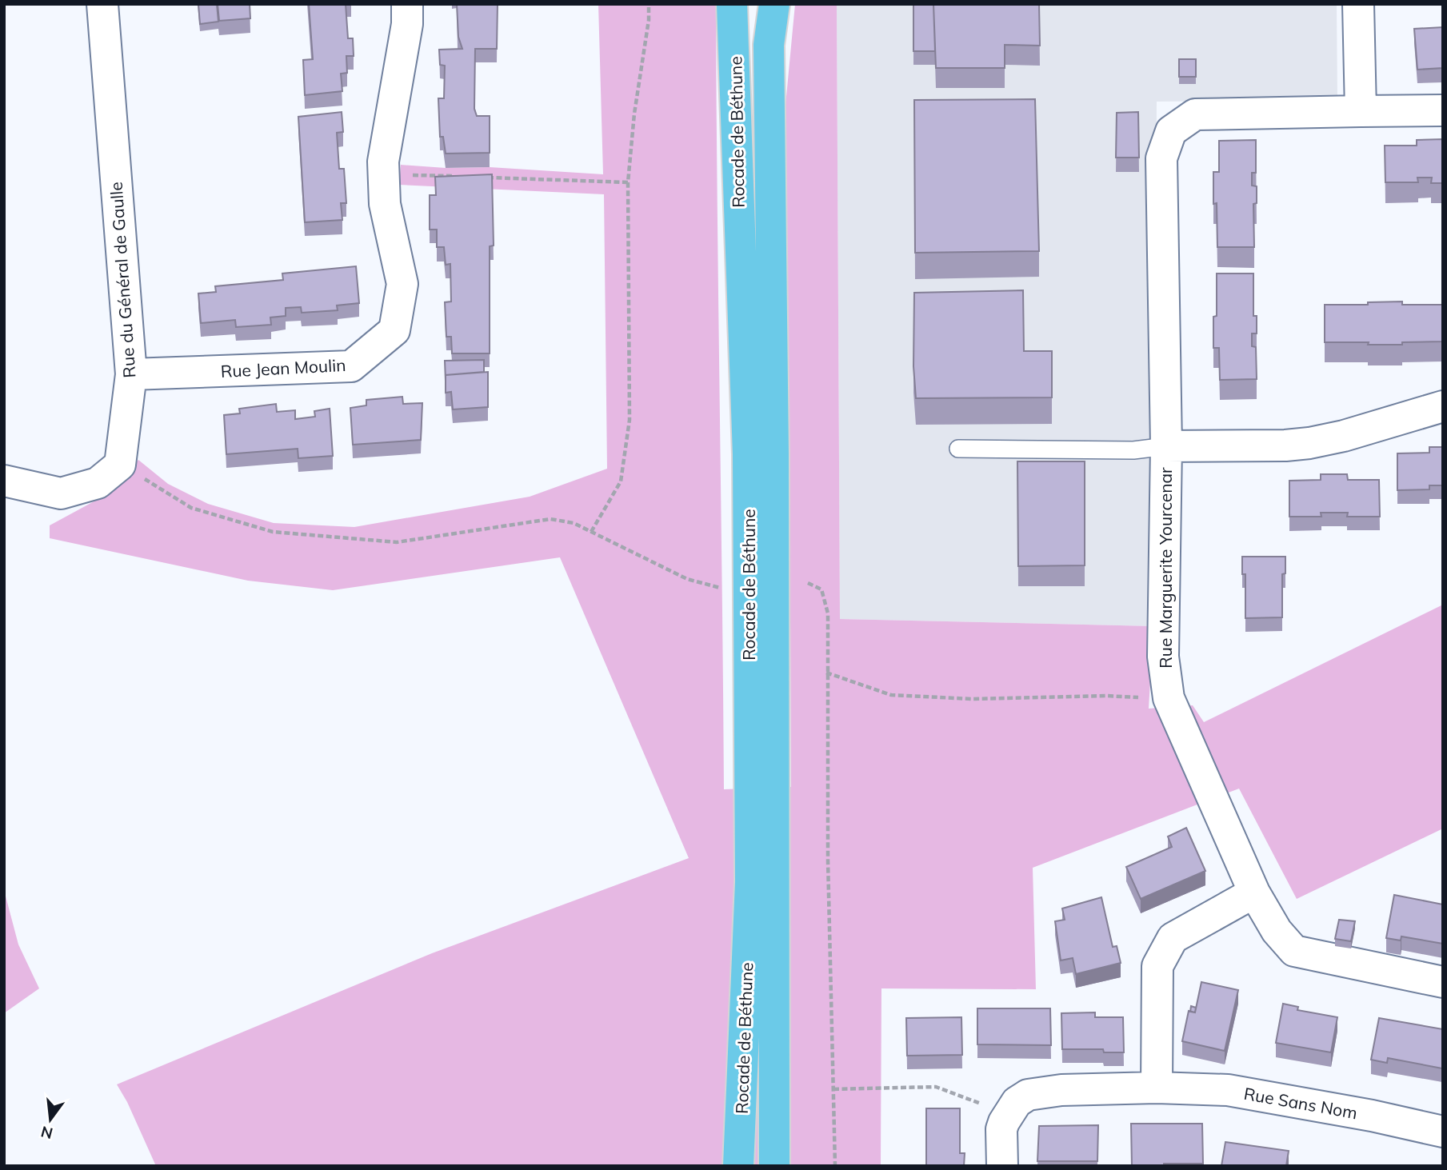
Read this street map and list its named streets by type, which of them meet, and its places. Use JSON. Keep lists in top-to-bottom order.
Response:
{
  "streets": {
    "main road": ["Rocade de Béthune"],
    "street": [
      "Rue du Général de Gaulle",
      "Rue Jean Moulin",
      "Rue Marguerite Yourcenar",
      "Rue Sans Nom"
    ]
  },
  "crossings": [
    ["Rue du Général de Gaulle", "Rue Jean Moulin"]
  ],
  "north": "bottom"
}
